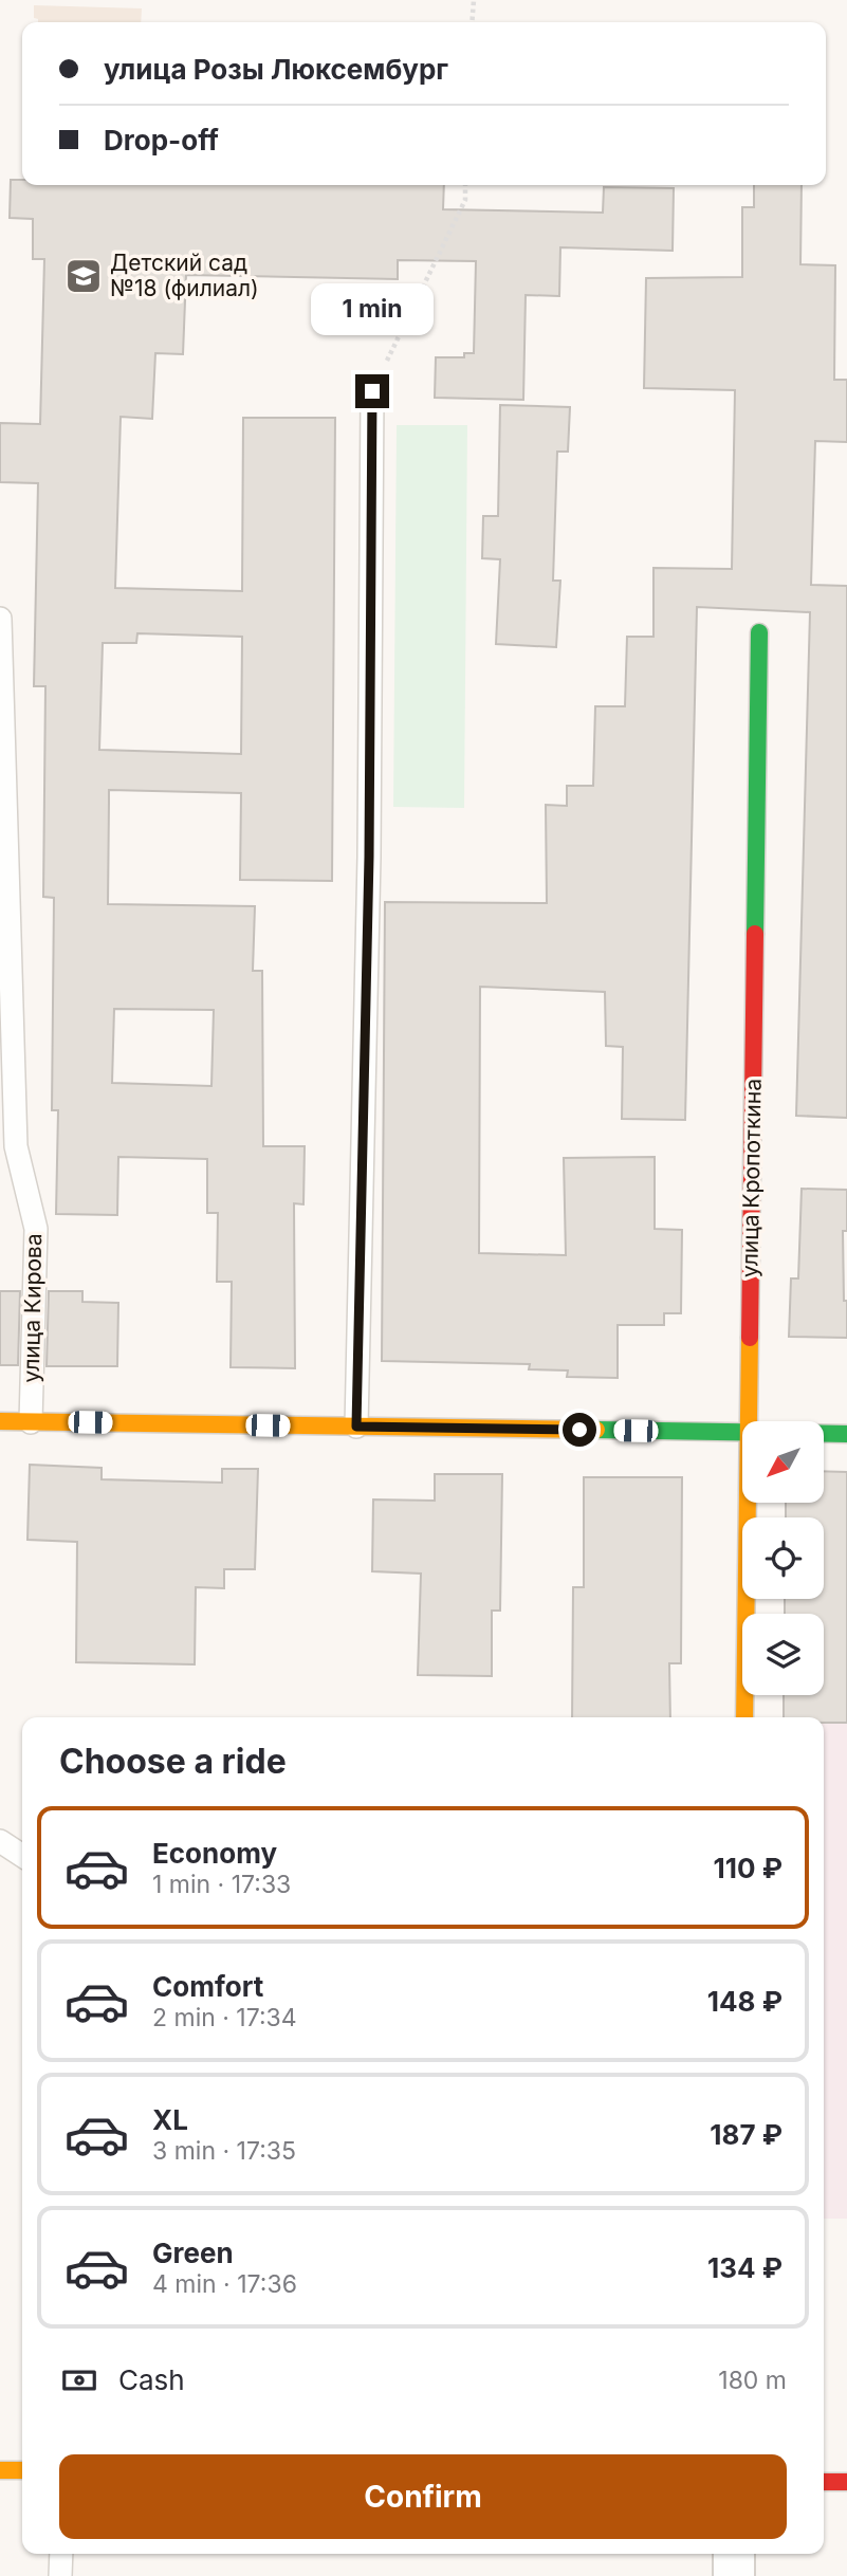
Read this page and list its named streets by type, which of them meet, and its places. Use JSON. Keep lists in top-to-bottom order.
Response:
{
  "streets": {
    "street": ["улица Кропоткина"],
    "lane": ["улица Кирова"]
  },
  "places": {
    "school or university": ["Детский сад №18 (филиал)"]
  },
  "north": "bottom left",
  "page": {
    "banner": ["улица Розы Люксембург", "Drop-off"],
    "bubble": "1 min",
    "heading": "Choose a ride",
    "list": [
      {
        "name": "Economy",
        "note": "1 min · 17:33",
        "value": "110 ₽"
      },
      {
        "name": "Comfort",
        "note": "2 min · 17:34",
        "value": "148 ₽"
      },
      {
        "name": "XL",
        "note": "3 min · 17:35",
        "value": "187 ₽"
      },
      {
        "name": "Green",
        "note": "4 min · 17:36",
        "value": "134 ₽"
      }
    ],
    "pay": ["Cash", "180 m"],
    "buttons": "Confirm"
  }
}
